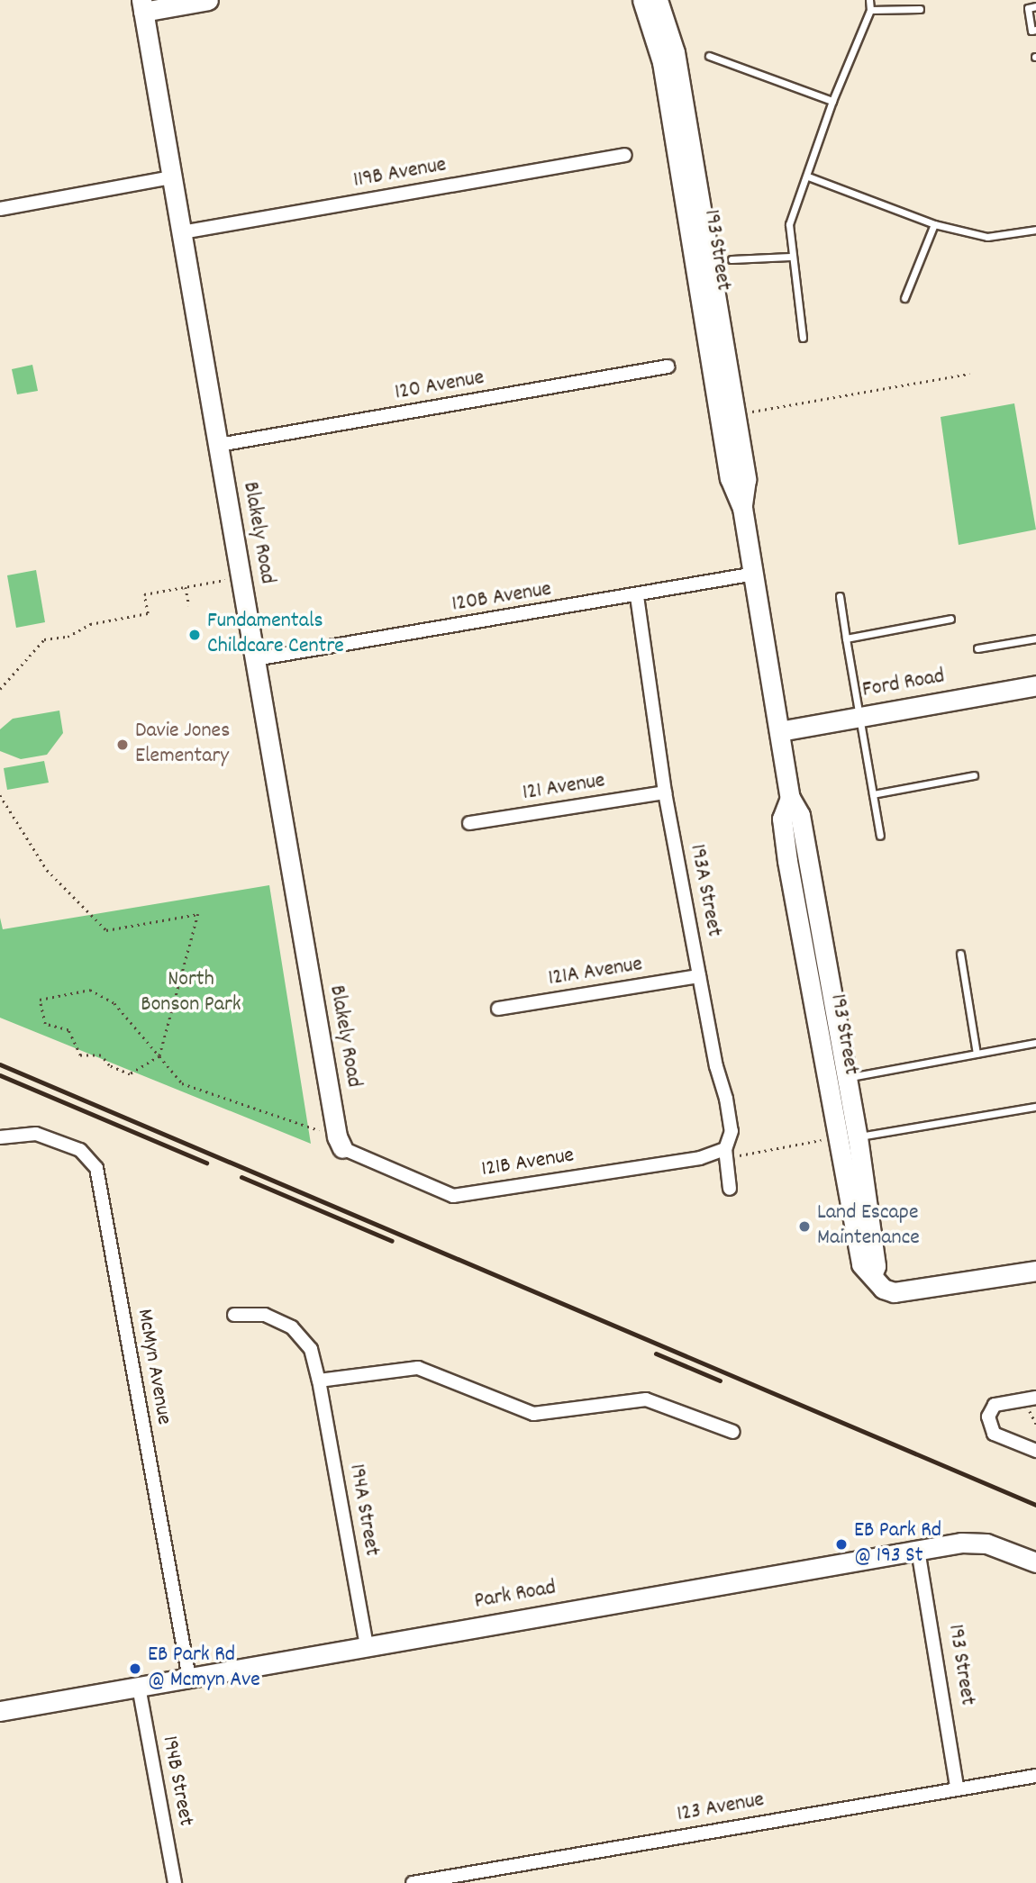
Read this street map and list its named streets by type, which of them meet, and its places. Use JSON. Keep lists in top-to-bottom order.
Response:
{
  "streets": {
    "street": [
      "119B Avenue",
      "193 Street",
      "120 Avenue",
      "Blakely Road",
      "120B Avenue",
      "Ford Road",
      "121 Avenue",
      "193A Street",
      "121A Avenue",
      "121B Avenue",
      "McMyn Avenue",
      "194A Street",
      "Park Road",
      "194B Street",
      "123 Avenue"
    ]
  },
  "crossings": [
    ["119B Avenue", "Blakely Road"],
    ["193 Street", "120B Avenue"],
    ["193 Street", "Ford Road"],
    ["193 Street", "Park Road"],
    ["193 Street", "123 Avenue"],
    ["120 Avenue", "Blakely Road"],
    ["Blakely Road", "120B Avenue"],
    ["Blakely Road", "121B Avenue"],
    ["120B Avenue", "193A Street"],
    ["121 Avenue", "193A Street"],
    ["193A Street", "121A Avenue"],
    ["193A Street", "121B Avenue"],
    ["McMyn Avenue", "Park Road"],
    ["194A Street", "Park Road"],
    ["Park Road", "194B Street"]
  ],
  "parks": ["North Bonson Park"],
  "places": [
    "Fundamentals Childcare Centre",
    "Davie Jones Elementary",
    "Land Escape Maintenance",
    "EB Park Rd @ 193 St",
    "EB Park Rd @ Mcmyn Ave"
  ]
}
